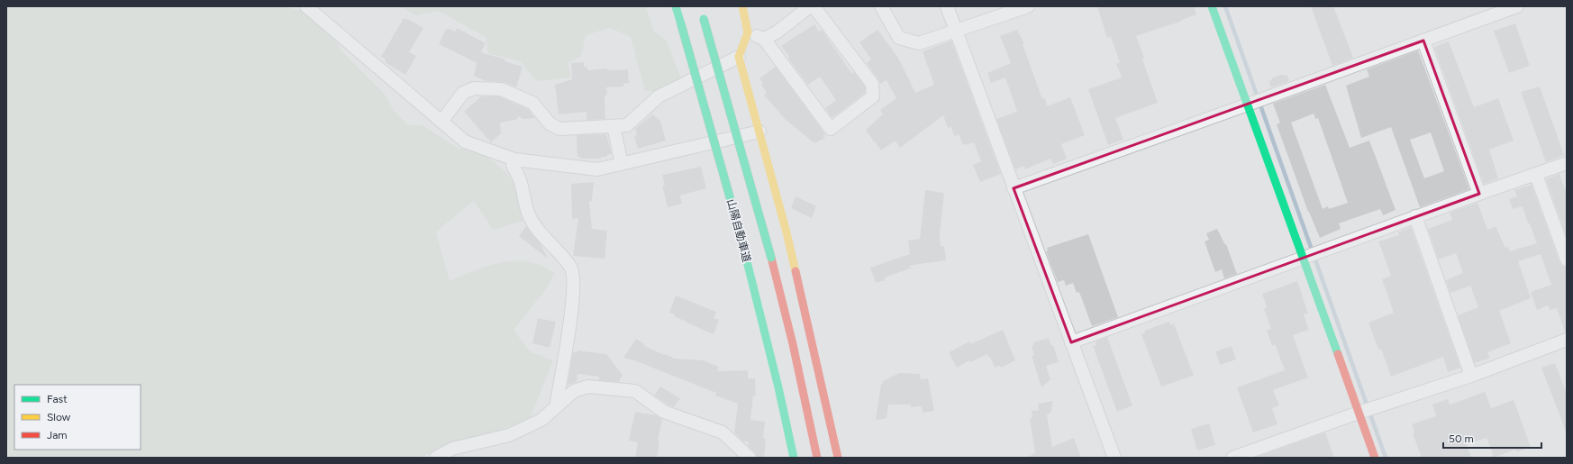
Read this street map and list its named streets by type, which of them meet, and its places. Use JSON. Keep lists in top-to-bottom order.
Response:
{
  "streets": {
    "main road": ["山陽自動車道"]
  },
  "legend": ["Fast", "Slow", "Jam"],
  "scale_bar": "50 m"
}
